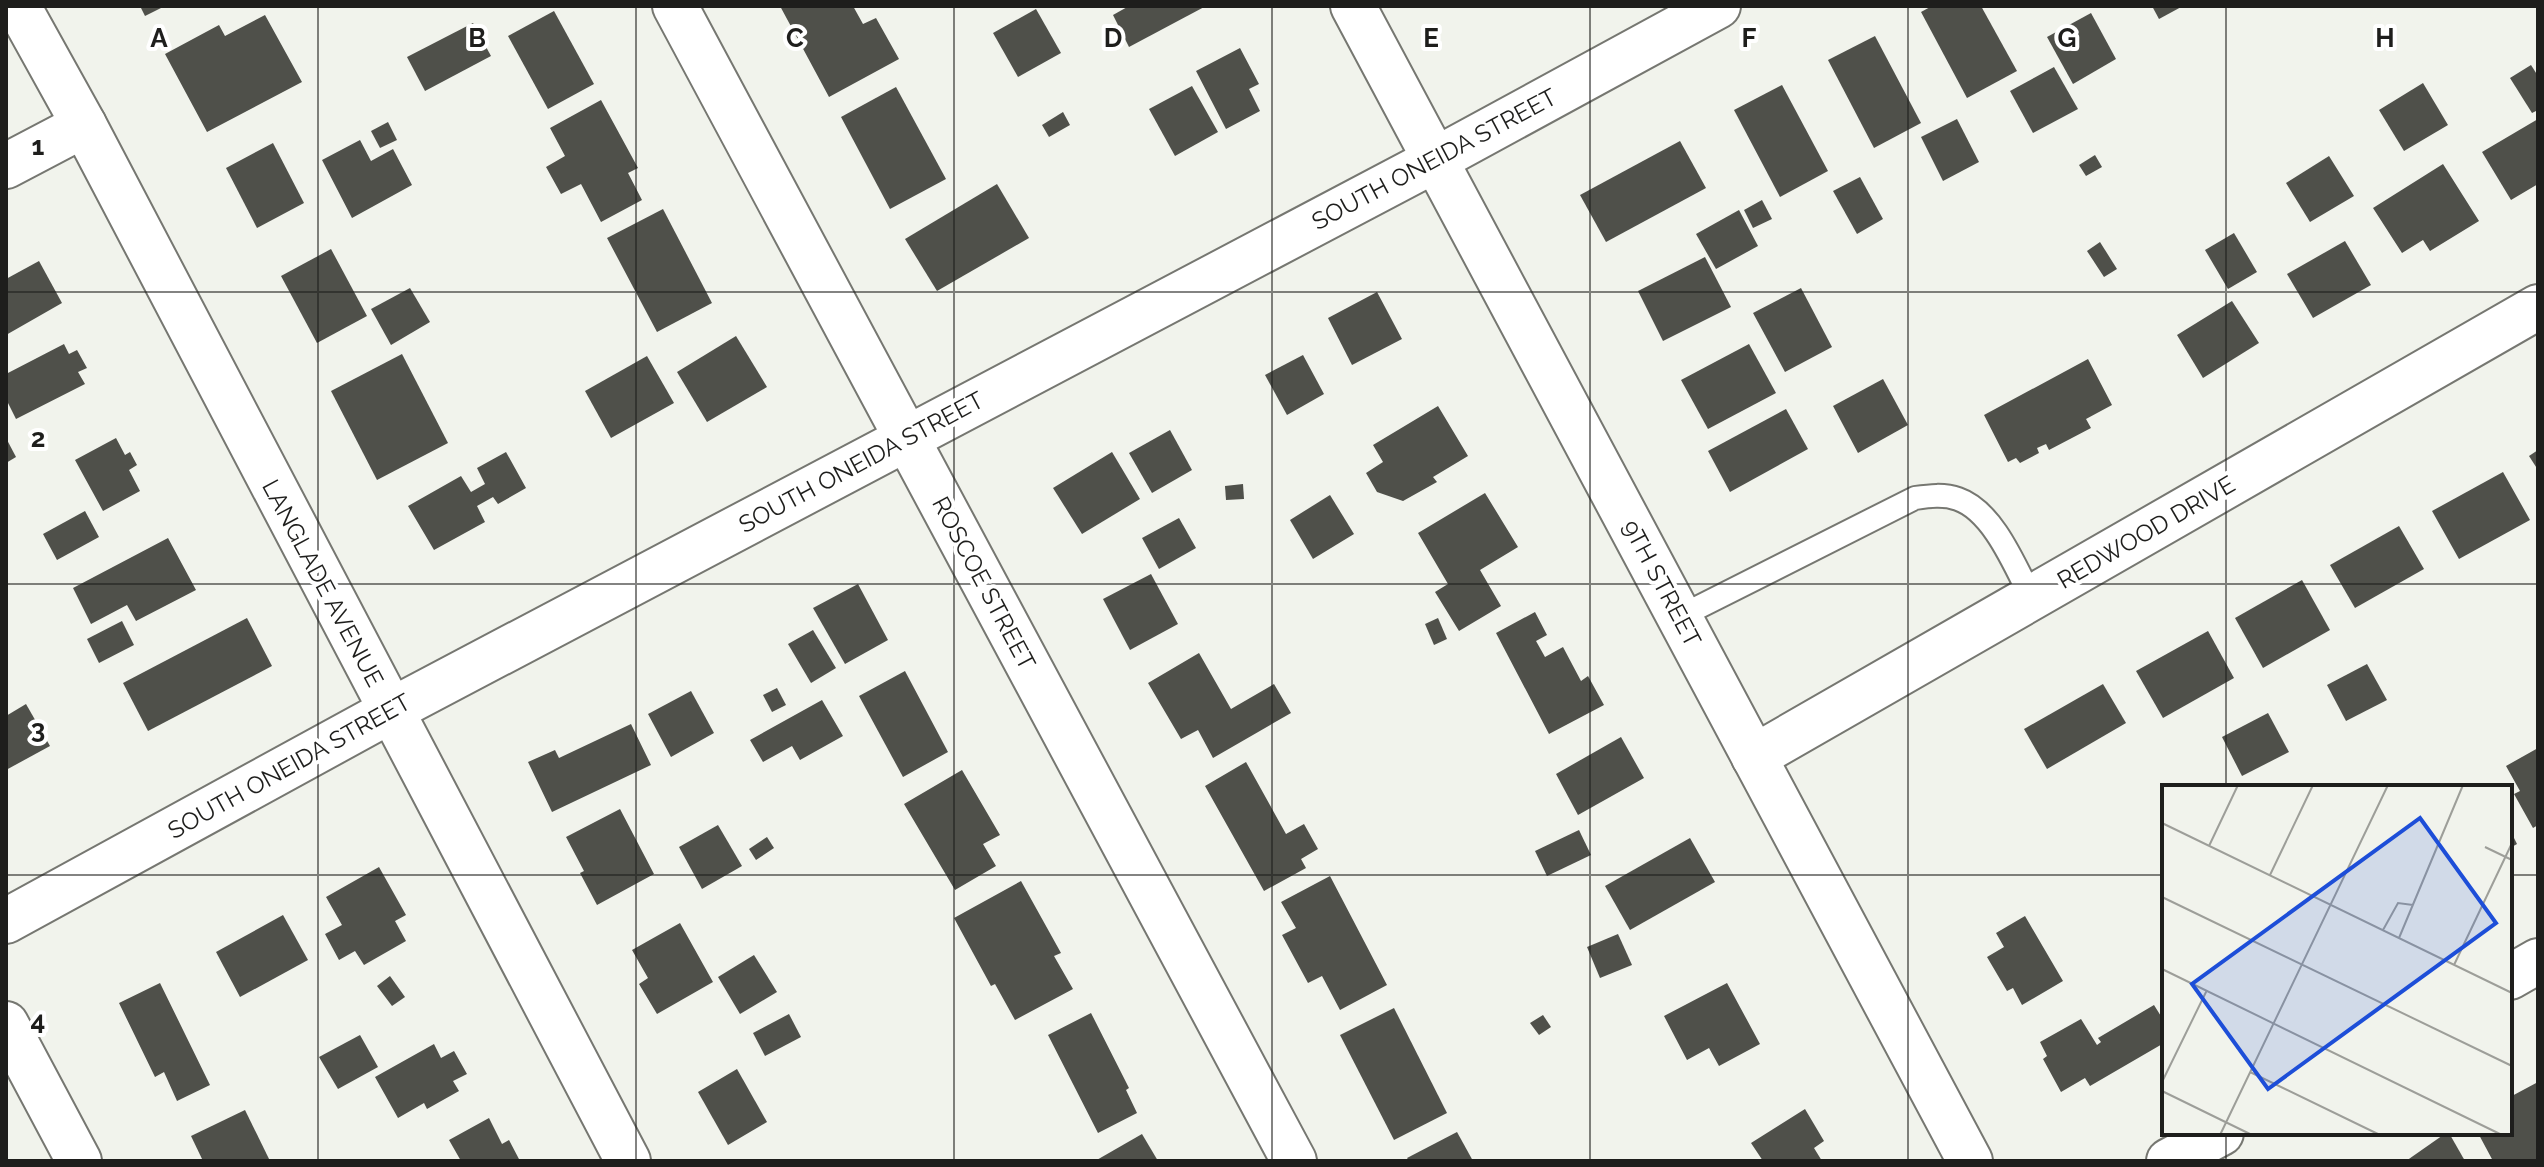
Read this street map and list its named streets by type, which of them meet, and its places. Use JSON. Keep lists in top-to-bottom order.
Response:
{
  "streets": {
    "street": [
      "SOUTH ONEIDA STREET",
      "REDWOOD DRIVE",
      "LANGLADE AVENUE",
      "ROSCOE STREET",
      "9TH STREET"
    ]
  },
  "crossings": [
    ["SOUTH ONEIDA STREET", "LANGLADE AVENUE"],
    ["SOUTH ONEIDA STREET", "ROSCOE STREET"],
    ["SOUTH ONEIDA STREET", "9TH STREET"],
    ["REDWOOD DRIVE", "9TH STREET"]
  ],
  "grid": {
    "columns": [
      "A",
      "B",
      "C",
      "D",
      "E",
      "F",
      "G",
      "H"
    ],
    "rows": [
      "1",
      "2",
      "3",
      "4"
    ]
  }
}
